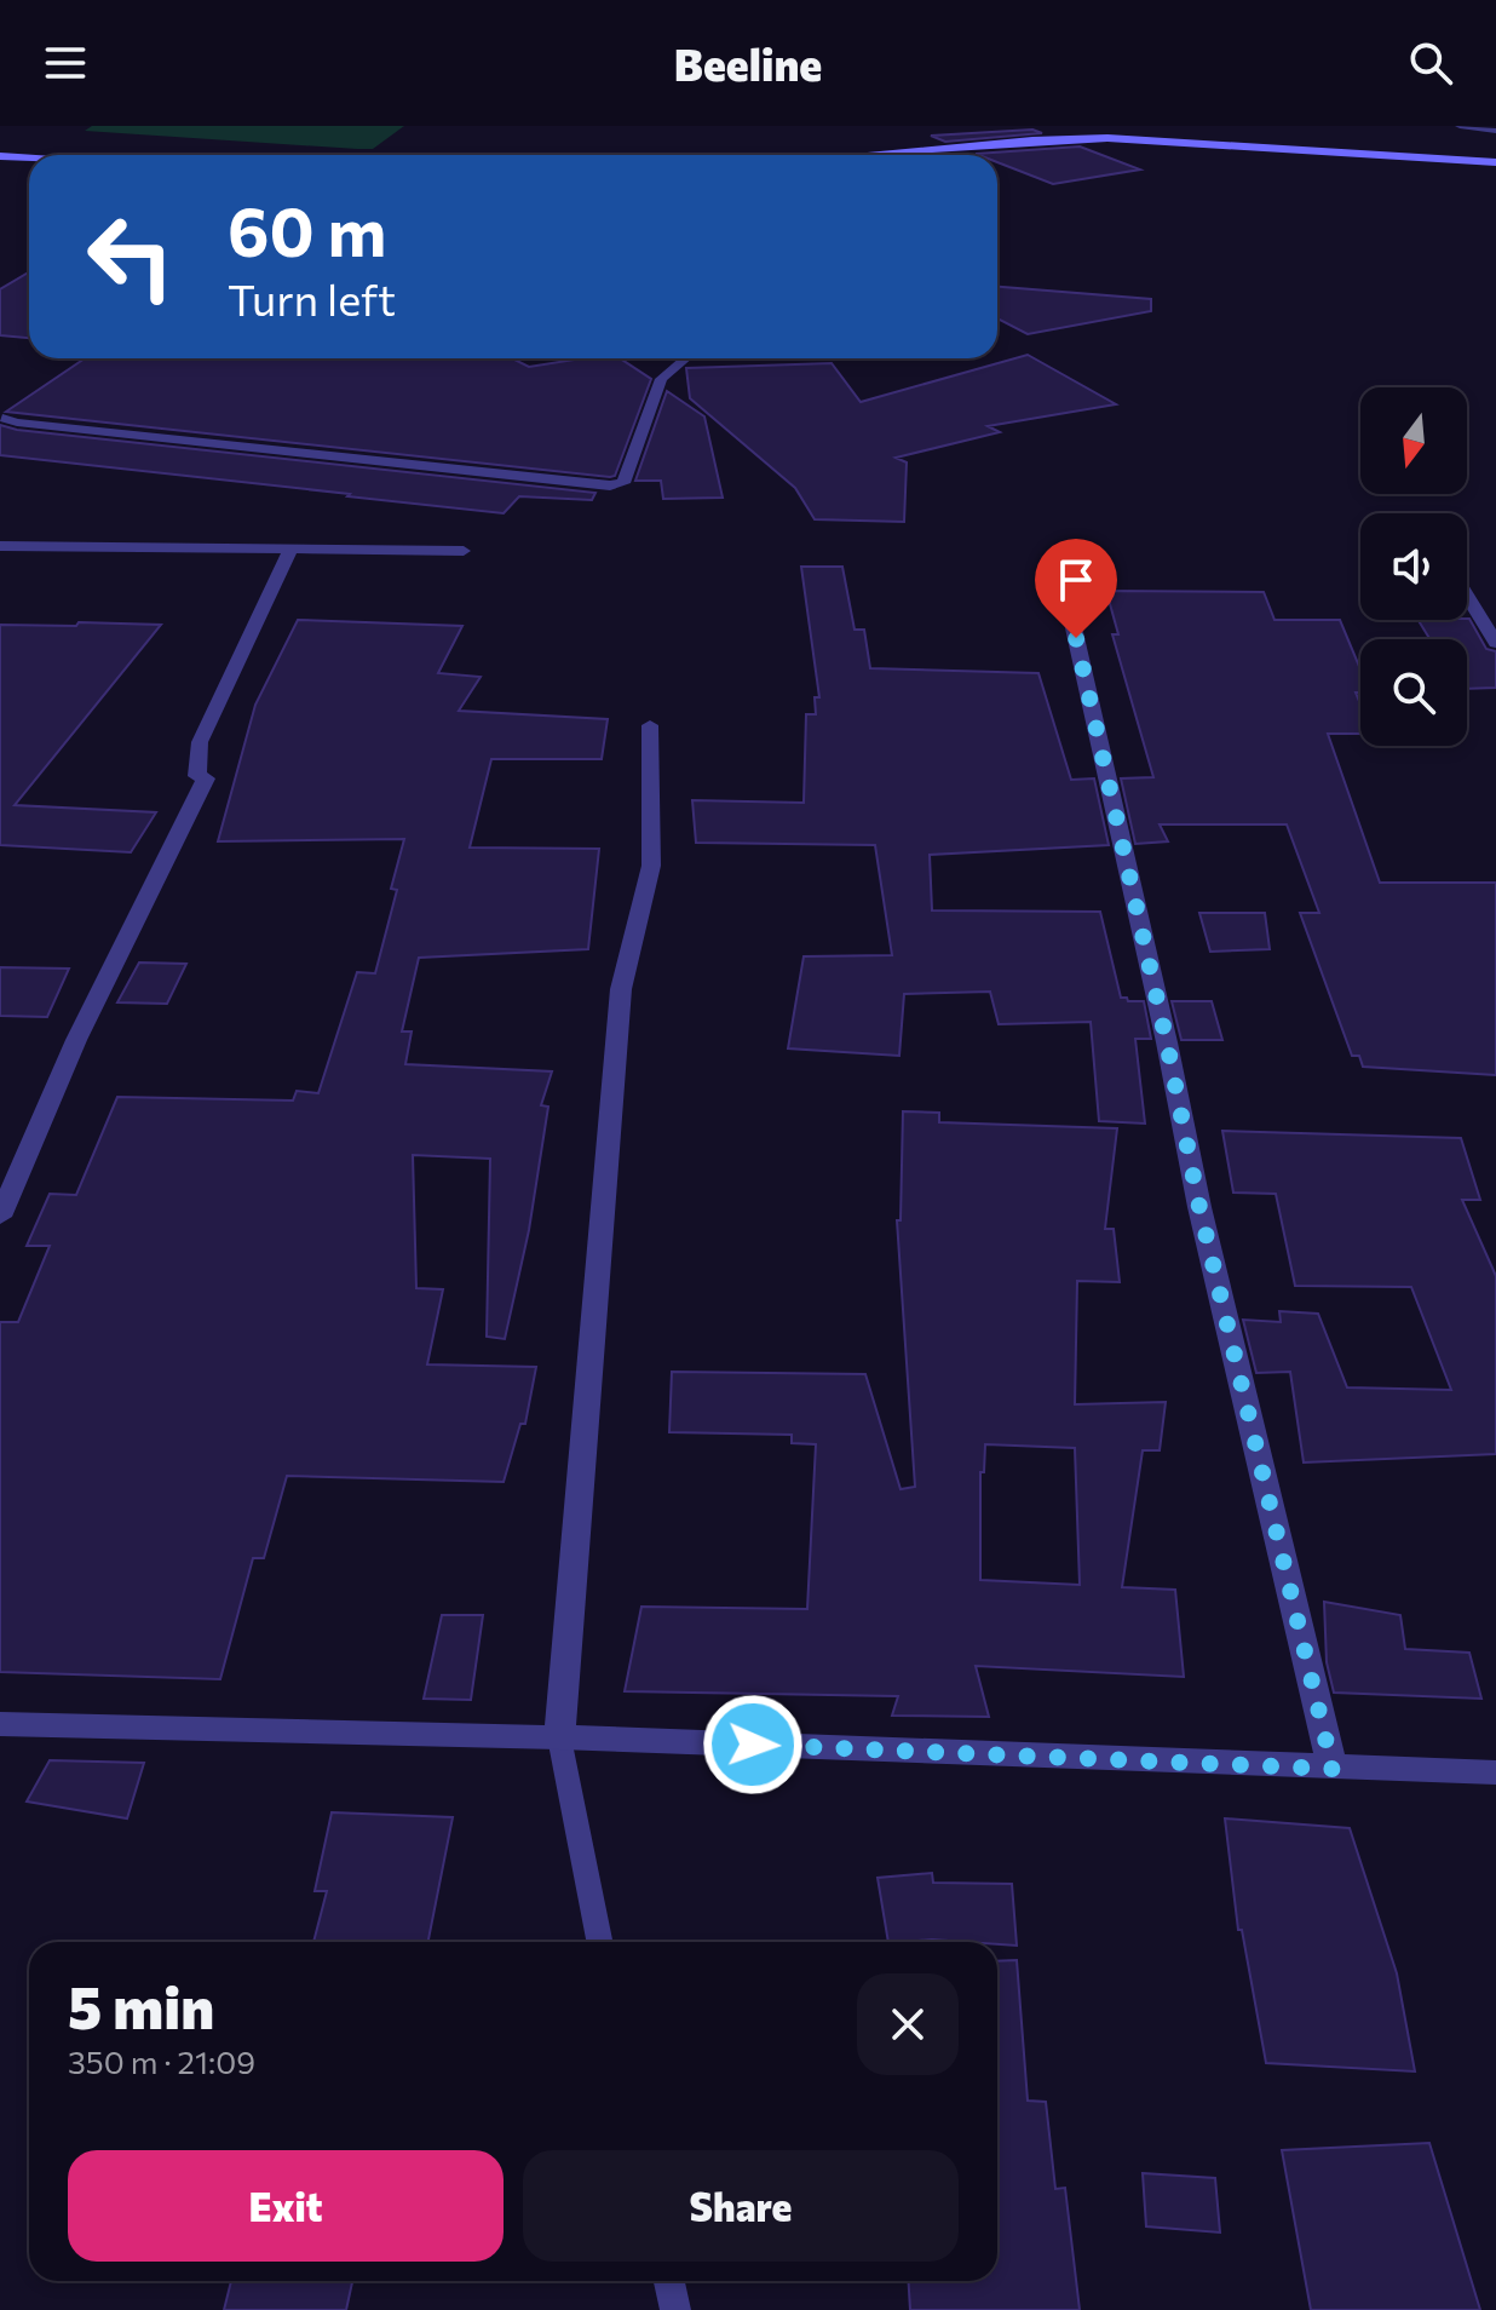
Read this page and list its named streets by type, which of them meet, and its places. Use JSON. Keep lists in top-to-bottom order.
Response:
{
  "north": "bottom",
  "page": {
    "header": "Beeline",
    "turn": ["60 m", "Turn left"],
    "heading": ["5 min", "350 m · 21:09"],
    "buttons": ["Exit", "Share"]
  }
}
